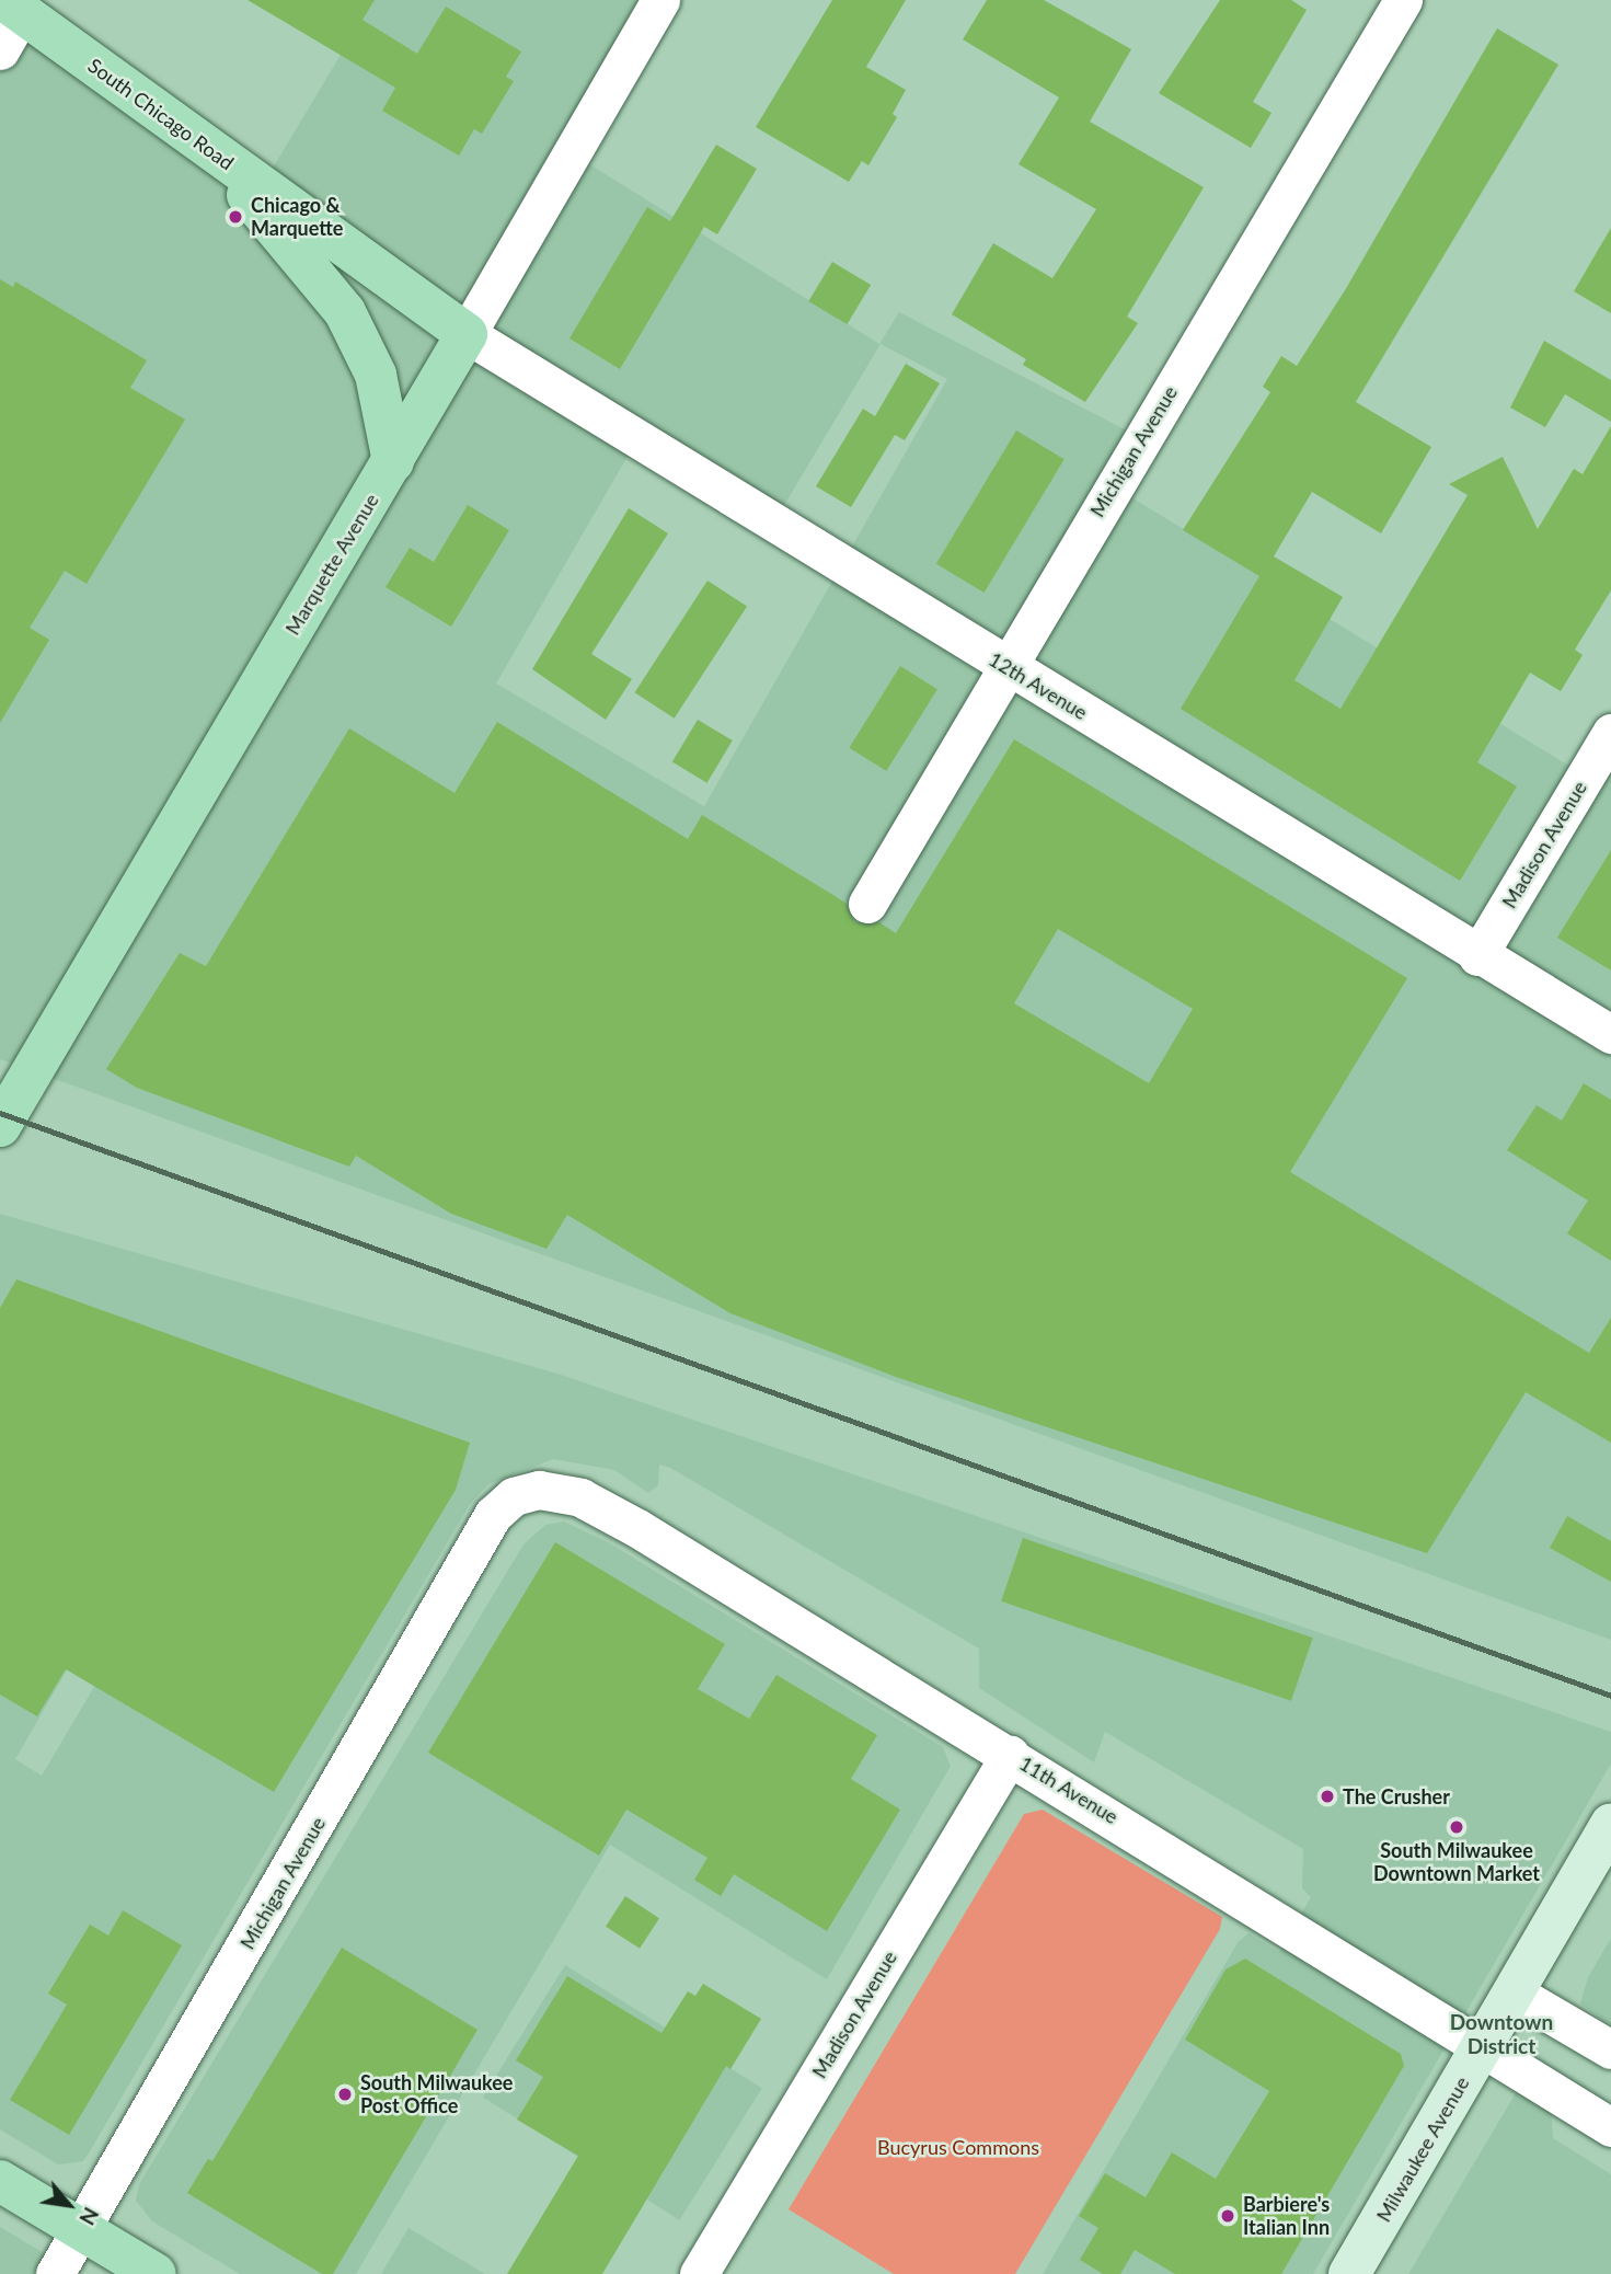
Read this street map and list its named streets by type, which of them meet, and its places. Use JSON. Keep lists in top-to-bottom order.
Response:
{
  "streets": {
    "main road": ["South Chicago Road", "Marquette Avenue"],
    "street": [
      "Michigan Avenue",
      "12th Avenue",
      "Madison Avenue",
      "11th Avenue",
      "Milwaukee Avenue"
    ]
  },
  "crossings": [
    ["South Chicago Road", "Marquette Avenue"],
    ["South Chicago Road", "12th Avenue"],
    ["Michigan Avenue", "12th Avenue"],
    ["Michigan Avenue", "11th Avenue"],
    ["Marquette Avenue", "12th Avenue"],
    ["12th Avenue", "Madison Avenue"],
    ["Madison Avenue", "11th Avenue"],
    ["11th Avenue", "Milwaukee Avenue"]
  ],
  "districts": ["Downtown District"],
  "parks": ["Bucyrus Commons"],
  "places": [
    "Chicago & Marquette",
    "The Crusher",
    "South Milwaukee Downtown Market",
    "South Milwaukee Post Office",
    "Barbiere's Italian Inn"
  ],
  "north": "bottom right"
}
